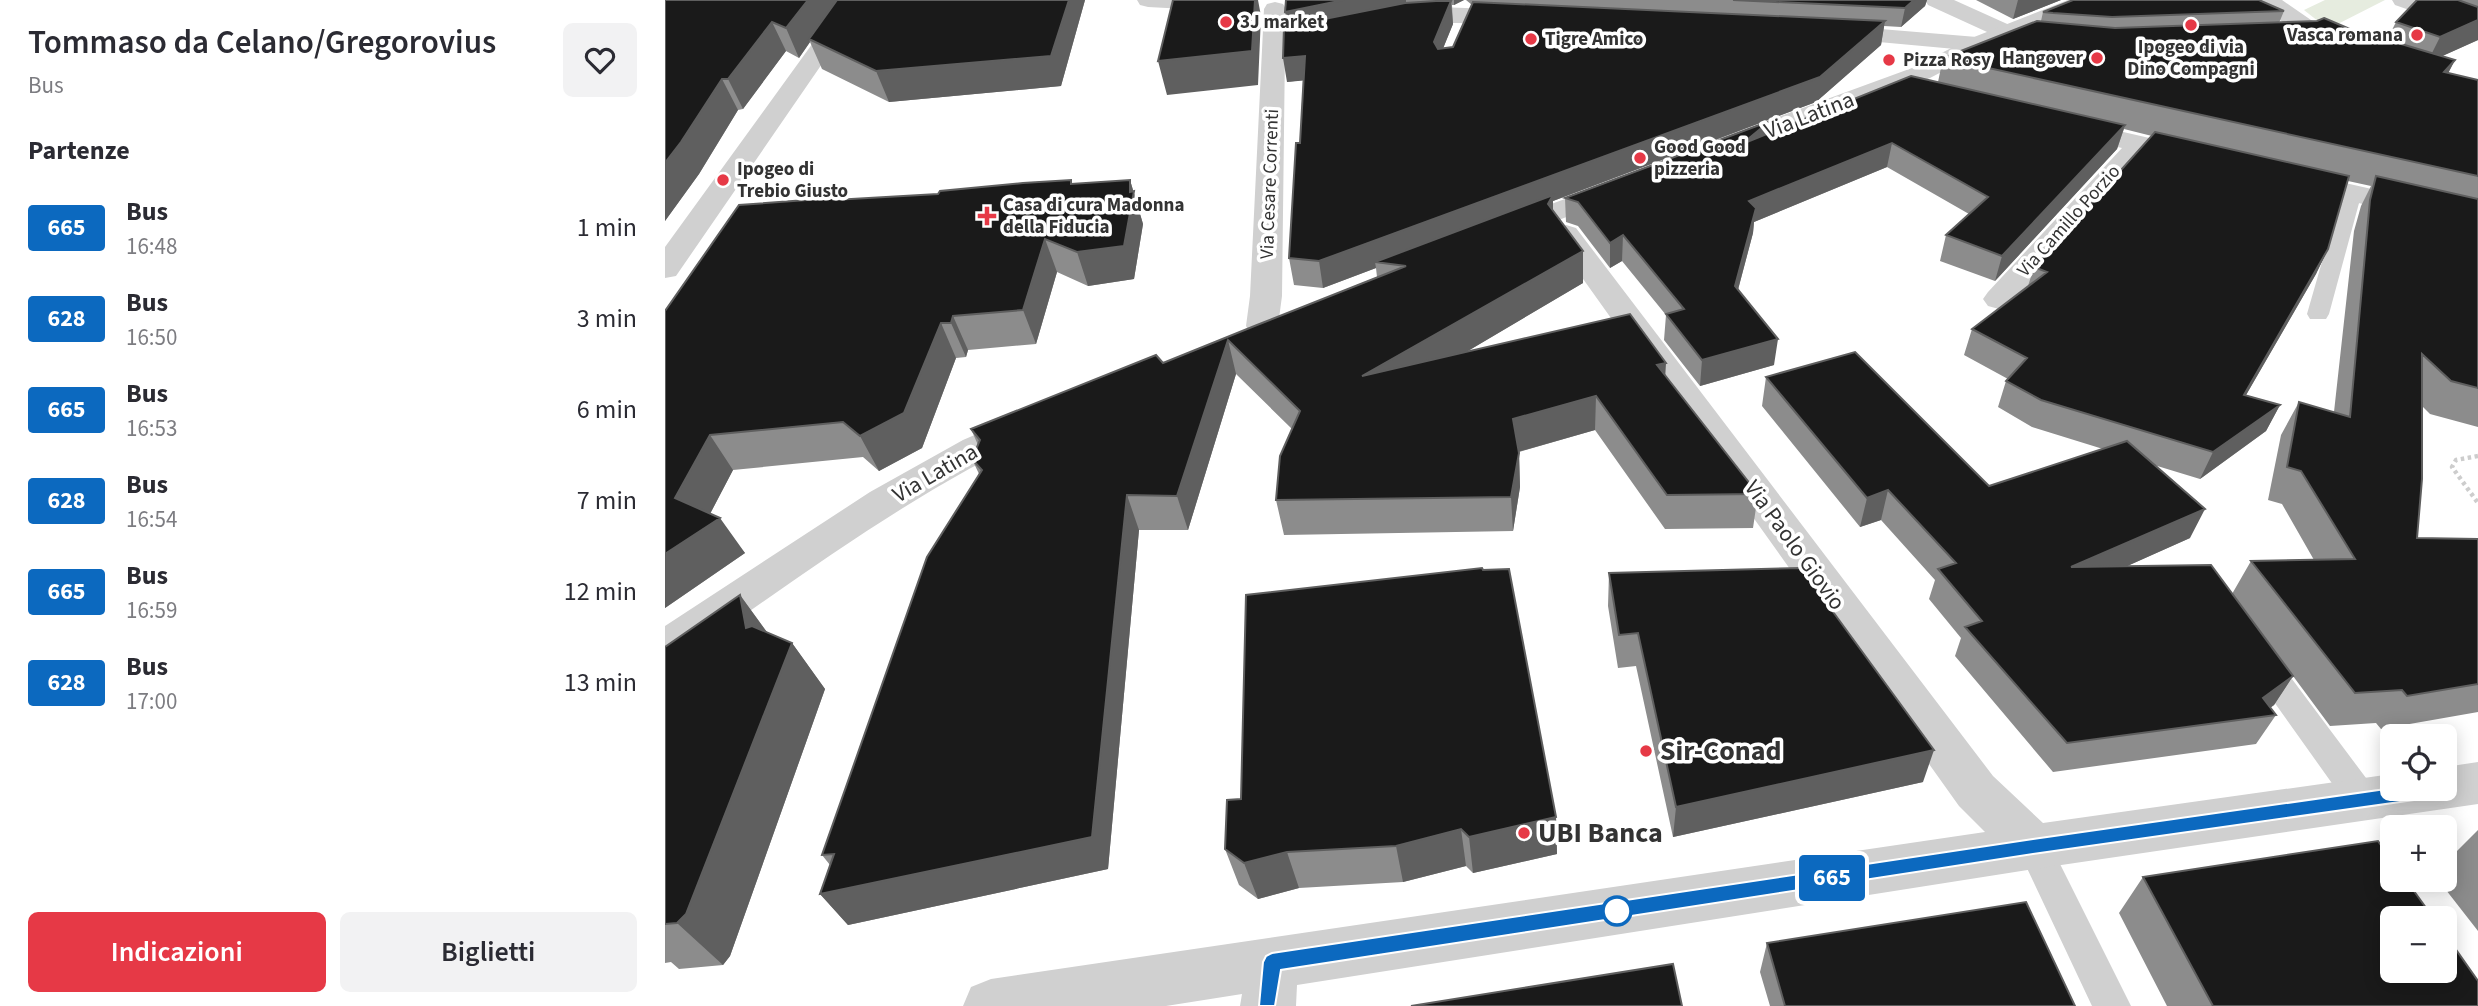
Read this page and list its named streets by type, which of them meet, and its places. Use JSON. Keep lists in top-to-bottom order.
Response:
{
  "streets": {
    "street": [
      "Via Latina",
      "Via Cesare Correnti",
      "Via Camillo Porzio",
      "Via Paolo Giovio"
    ]
  },
  "places": {
    "other": [
      "3J market",
      "Ipogeo di via Dino Compagni",
      "Vasca romana",
      "Tigre Amico",
      "Hangover",
      "Pizza Rosy",
      "Good Good pizzeria",
      "Ipogeo di Trebio Giusto",
      "Sir-Conad",
      "UBI Banca"
    ],
    "health": ["Casa di cura Madonna della Fiducia"]
  },
  "lines": ["bus line 665"],
  "page": {
    "heading": [
      ["Tommaso da Celano/Gregorovius", "Bus"],
      "Partenze"
    ],
    "on_map": "665",
    "list": [
      {
        "mark": "665",
        "name": "Bus",
        "note": "16:48",
        "value": "1 min"
      },
      {
        "mark": "628",
        "name": "Bus",
        "note": "16:50",
        "value": "3 min"
      },
      {
        "mark": "665",
        "name": "Bus",
        "note": "16:53",
        "value": "6 min"
      },
      {
        "mark": "628",
        "name": "Bus",
        "note": "16:54",
        "value": "7 min"
      },
      {
        "mark": "665",
        "name": "Bus",
        "note": "16:59",
        "value": "12 min"
      },
      {
        "mark": "628",
        "name": "Bus",
        "note": "17:00",
        "value": "13 min"
      }
    ],
    "map_buttons": ["+", "−"],
    "buttons": ["Indicazioni", "Biglietti"]
  }
}
